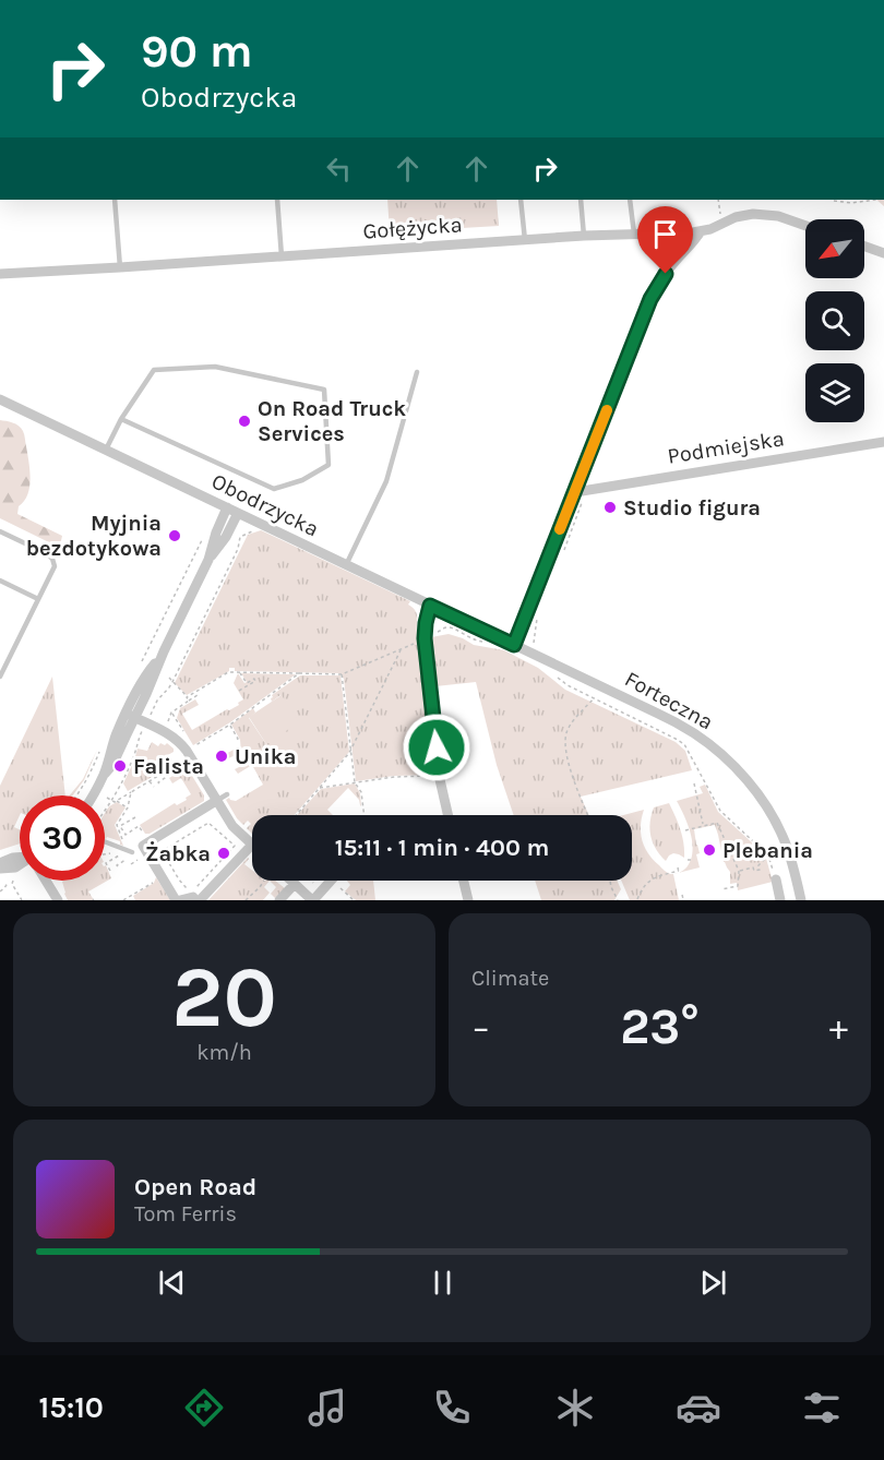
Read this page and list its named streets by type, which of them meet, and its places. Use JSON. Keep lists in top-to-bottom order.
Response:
{
  "streets": {
    "street": [
      "Gołężycka",
      "Podmiejska",
      "Obodrzycka",
      "Forteczna"
    ]
  },
  "crossings": [
    ["Obodrzycka", "Forteczna"]
  ],
  "places": [
    "On Road Truck Services",
    "Studio figura",
    "Myjnia bezdotykowa",
    "Unika",
    "Falista",
    "Plebania",
    "Żabka"
  ],
  "north": "bottom left",
  "page": {
    "turn": ["90 m", "Obodrzycka"],
    "limit": "30",
    "trip": "15:11 · 1 min · 400 m",
    "tile": [
      ["20", "km/h"],
      "Climate"
    ],
    "heat": ["−", "23°", "+"],
    "song": ["Open Road", "Tom Ferris"],
    "tabs": "15:10"
  }
}
